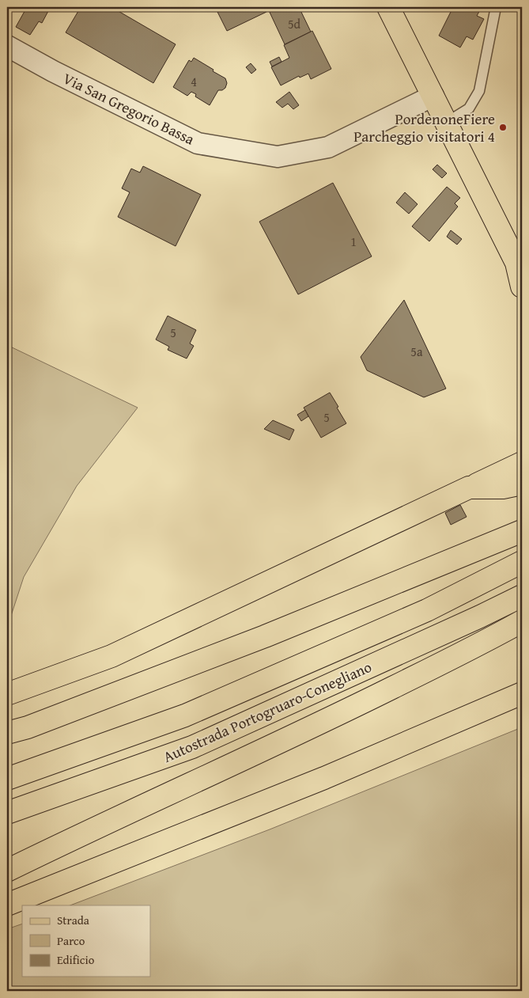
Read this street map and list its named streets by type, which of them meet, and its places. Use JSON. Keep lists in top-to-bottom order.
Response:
{
  "streets": {
    "main road": ["Autostrada Portogruaro-Conegliano"],
    "street": ["Via San Gregorio Bassa"]
  },
  "places": ["PordenoneFiere Parcheggio visitatori 4"],
  "house_numbers": [
    "5d",
    "4",
    "1",
    "5",
    "5a",
    "5"
  ],
  "legend": ["Strada", "Parco", "Edificio"]
}
